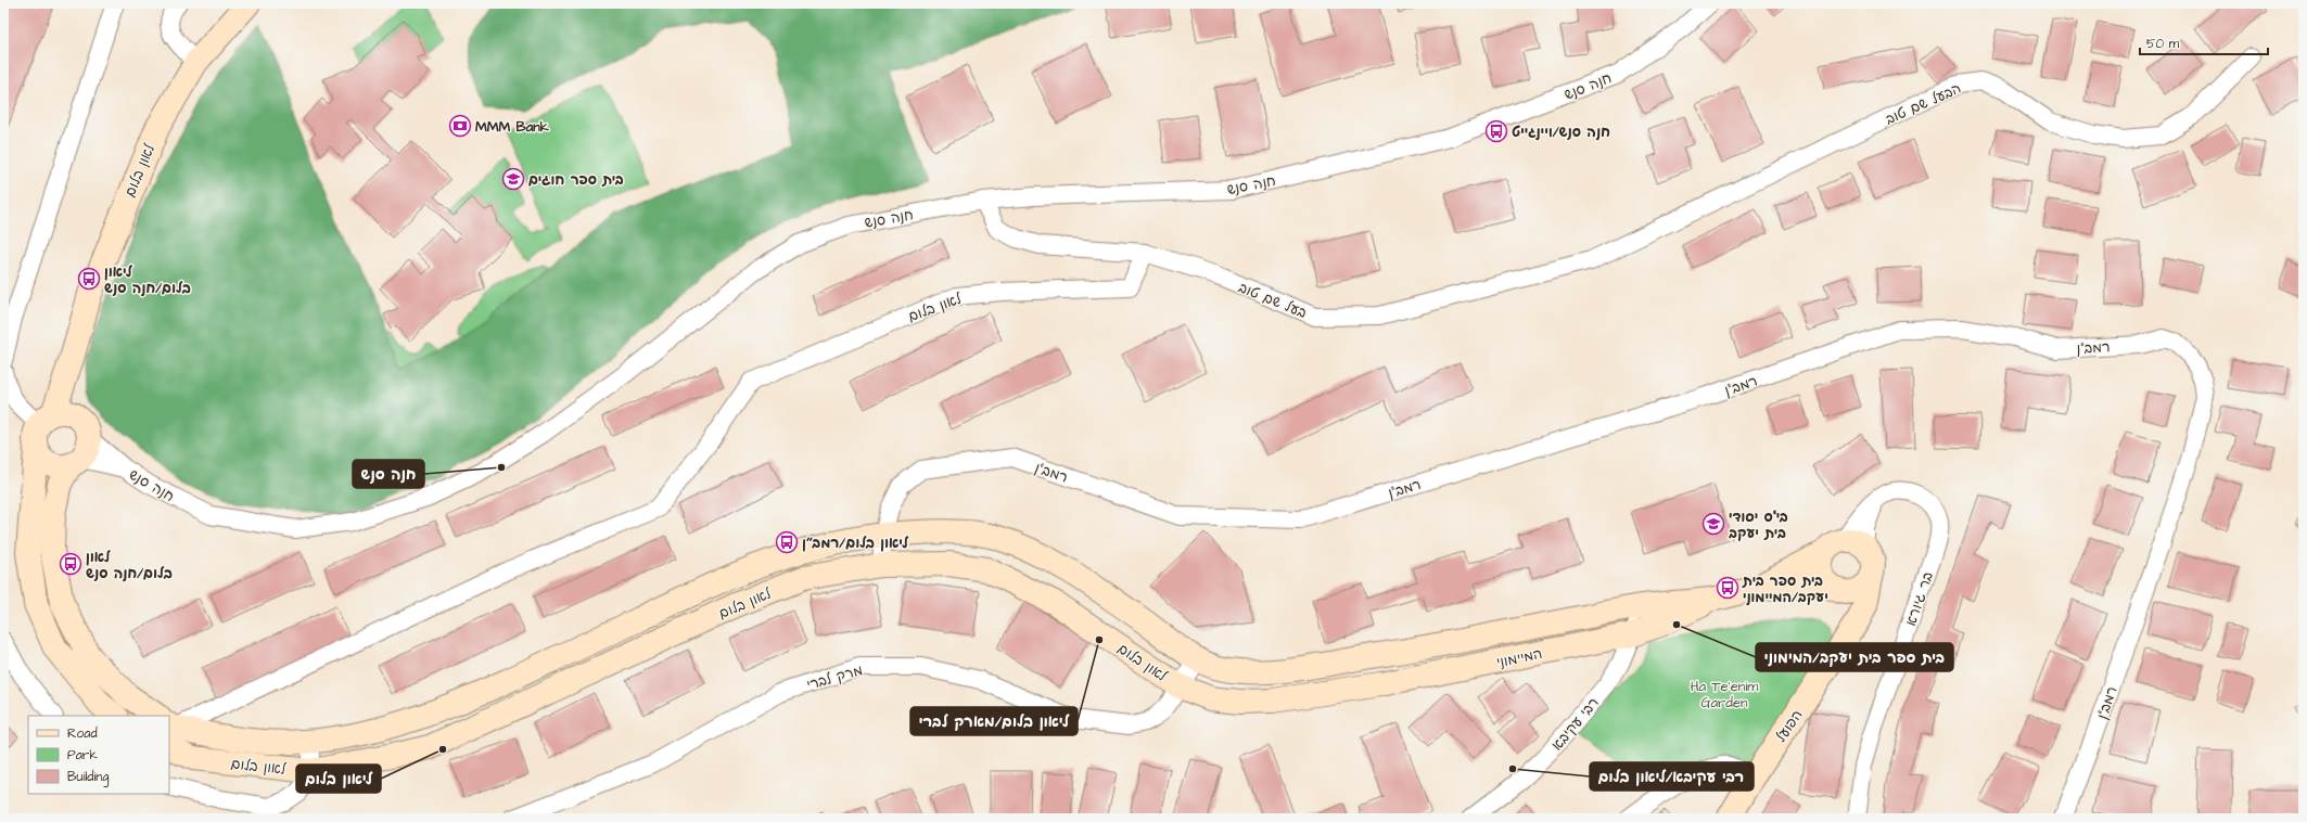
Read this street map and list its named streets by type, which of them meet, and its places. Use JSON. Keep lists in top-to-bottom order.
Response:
{
  "streets": {
    "street": [
      "חנה סנש",
      "הבעל שם טוב",
      "לאון בלום",
      "בעל שם טוב",
      "רמב\"ן",
      "בר גיורא",
      "המיימוני",
      "מרק לברי",
      "רבי עקיבא",
      "הפועל"
    ]
  },
  "crossings": [
    ["חנה סנש", "לאון בלום"],
    ["חנה סנש", "בעל שם טוב"],
    ["הבעל שם טוב", "בעל שם טוב"],
    ["לאון בלום", "בעל שם טוב"],
    ["לאון בלום", "רמב\"ן"],
    ["לאון בלום", "המיימוני"],
    ["לאון בלום", "מרק לברי"],
    ["המיימוני", "רבי עקיבא"],
    ["המיימוני", "הפועל"]
  ],
  "parks": ["Ha Te'enim Garden"],
  "places": {
    "bank": ["MMM Bank"],
    "bus stop": [
      "חנה סנש/ויינגייט",
      "ליאון בלום/חנה סנש",
      "ליאון בלום/רמב״ן",
      "לאון בלום/חנה סנש",
      "בית ספר בית יעקב/המיימוני"
    ],
    "school or university": ["בית ספר חוגים", "בי\"ס יסודי בית יעקב"],
    "other": [
      "חנה סנש",
      "בית ספר בית יעקב/המימוני",
      "ליאון בלום/מארק לברי",
      "ליאון בלום",
      "רבי עקיבא/ליאון בלום"
    ]
  },
  "legend": ["Road", "Park", "Building"],
  "scale_bar": "50 m"
}
